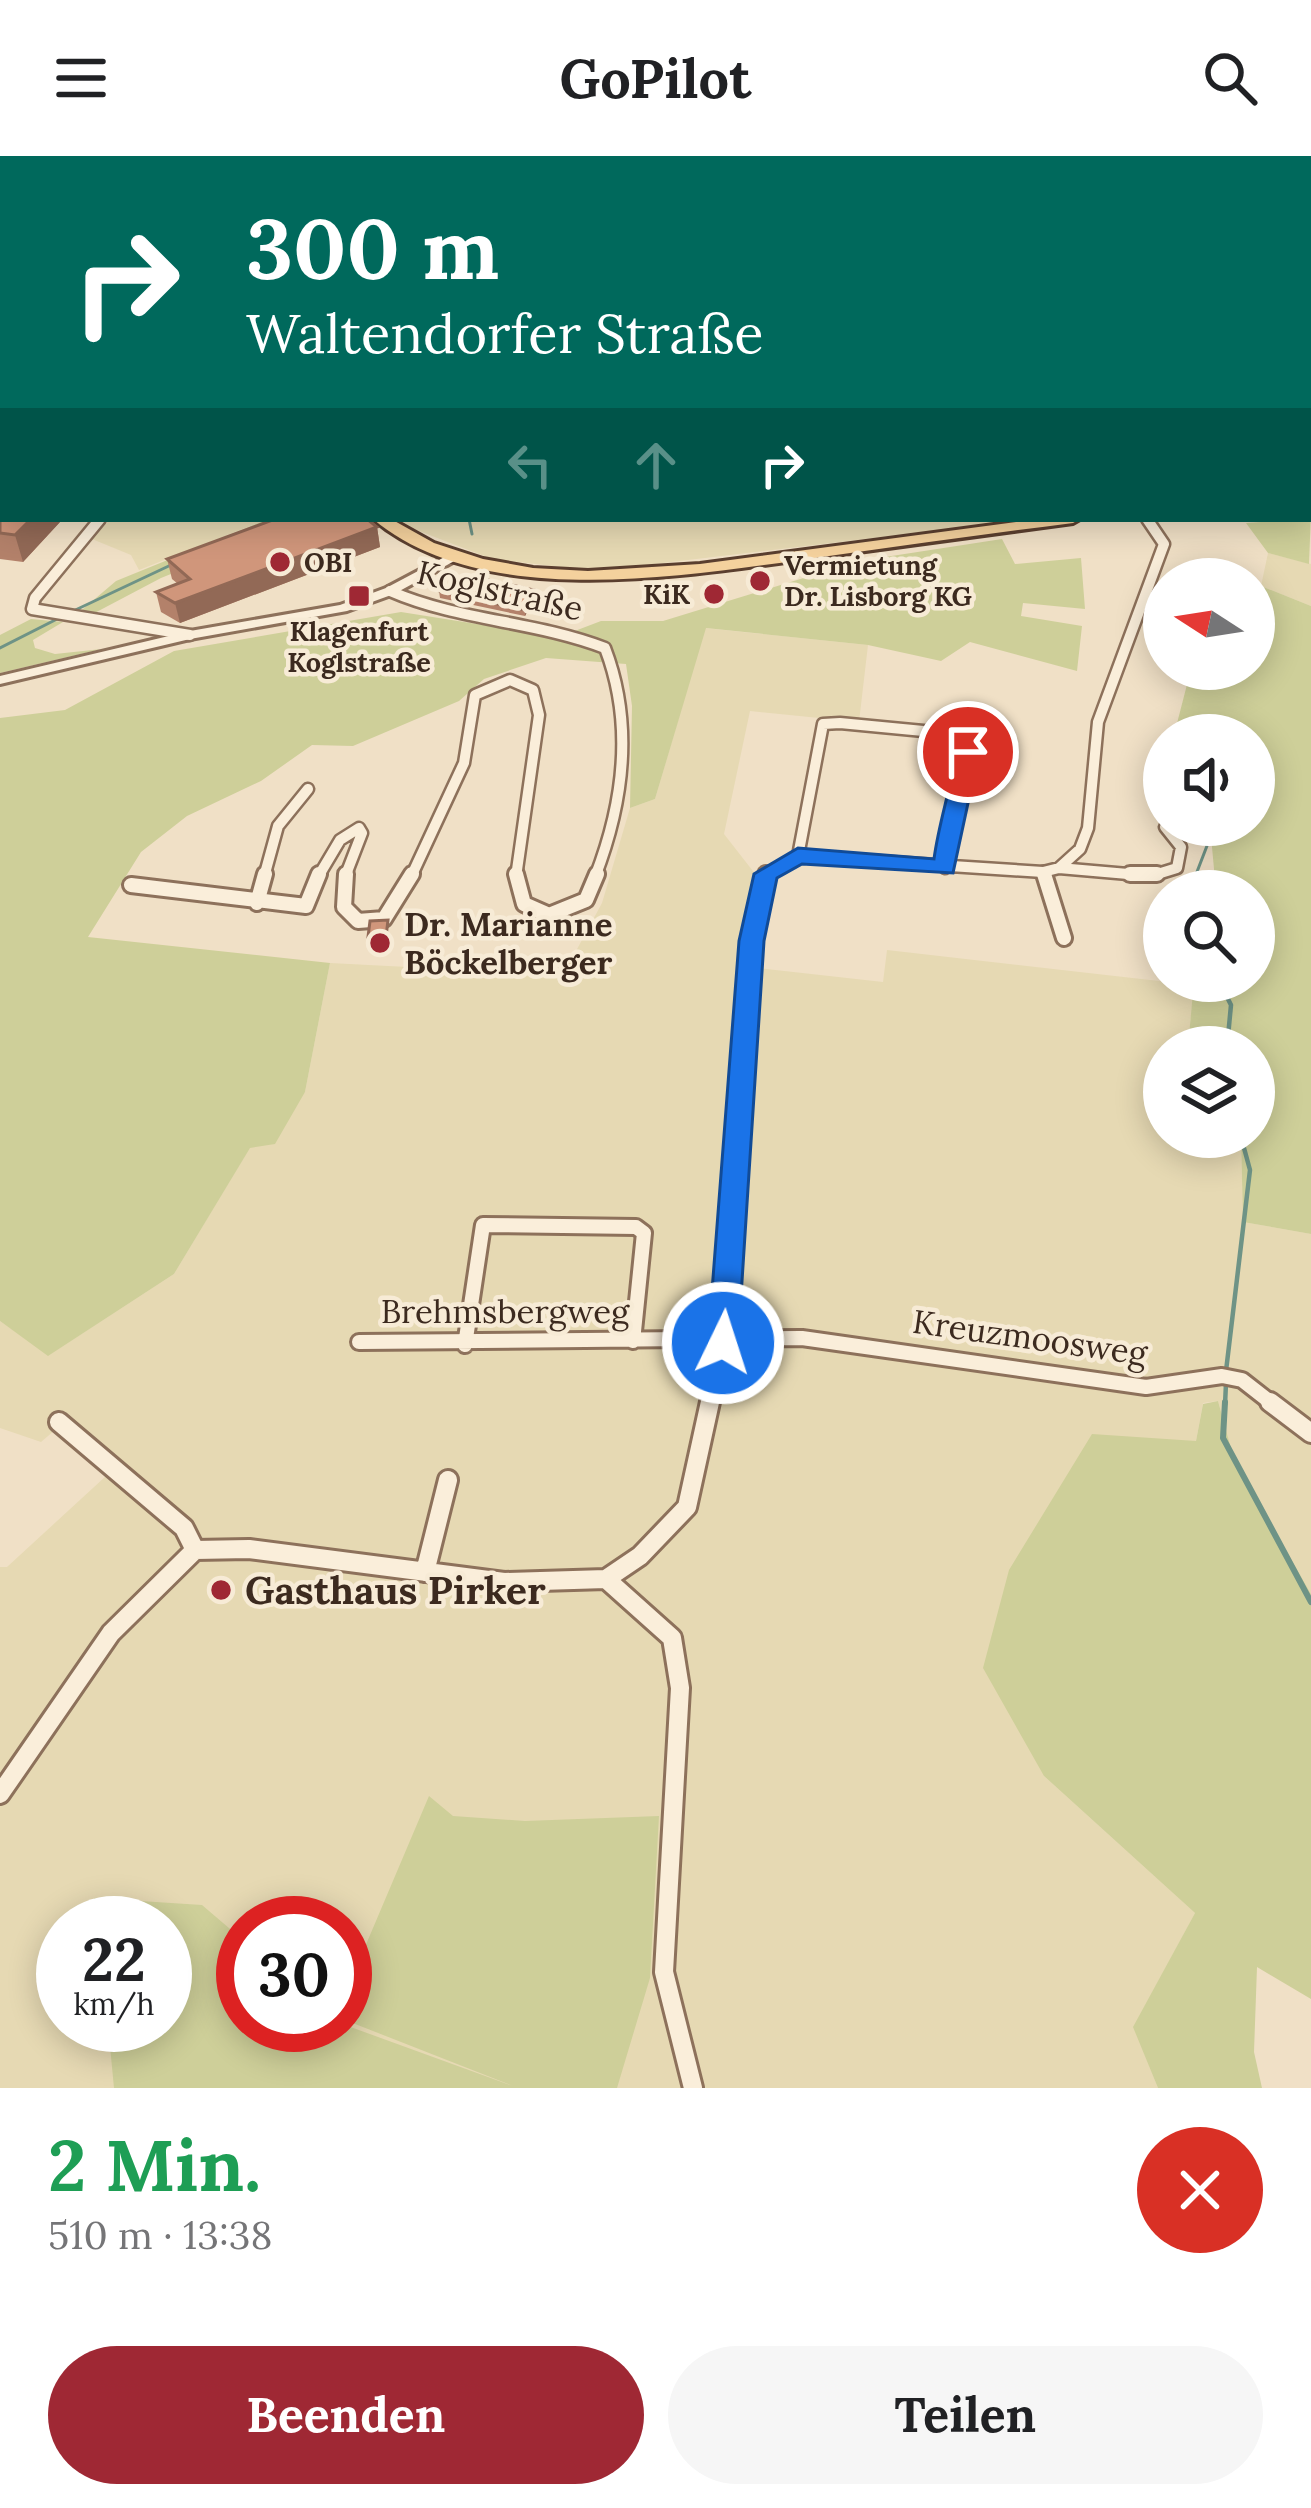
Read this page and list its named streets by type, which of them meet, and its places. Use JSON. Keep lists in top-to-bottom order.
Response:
{
  "streets": {
    "street": ["Koglstraße", "Brehmsbergweg", "Kreuzmoosweg"]
  },
  "crossings": [
    ["Brehmsbergweg", "Kreuzmoosweg"]
  ],
  "places": {
    "other": [
      "OBI",
      "Vermietung Dr. Lisborg KG",
      "KiK",
      "Dr. Marianne Böckelberger",
      "Gasthaus Pirker"
    ],
    "transit": ["Klagenfurt Koglstraße"]
  },
  "north": "left",
  "page": {
    "header": "GoPilot",
    "turn": ["300 m", "Waltendorfer Straße"],
    "speed": "22 km/h",
    "limit": "30",
    "heading": ["2 Min.", "510 m · 13:38"],
    "buttons": ["Beenden", "Teilen"]
  }
}
